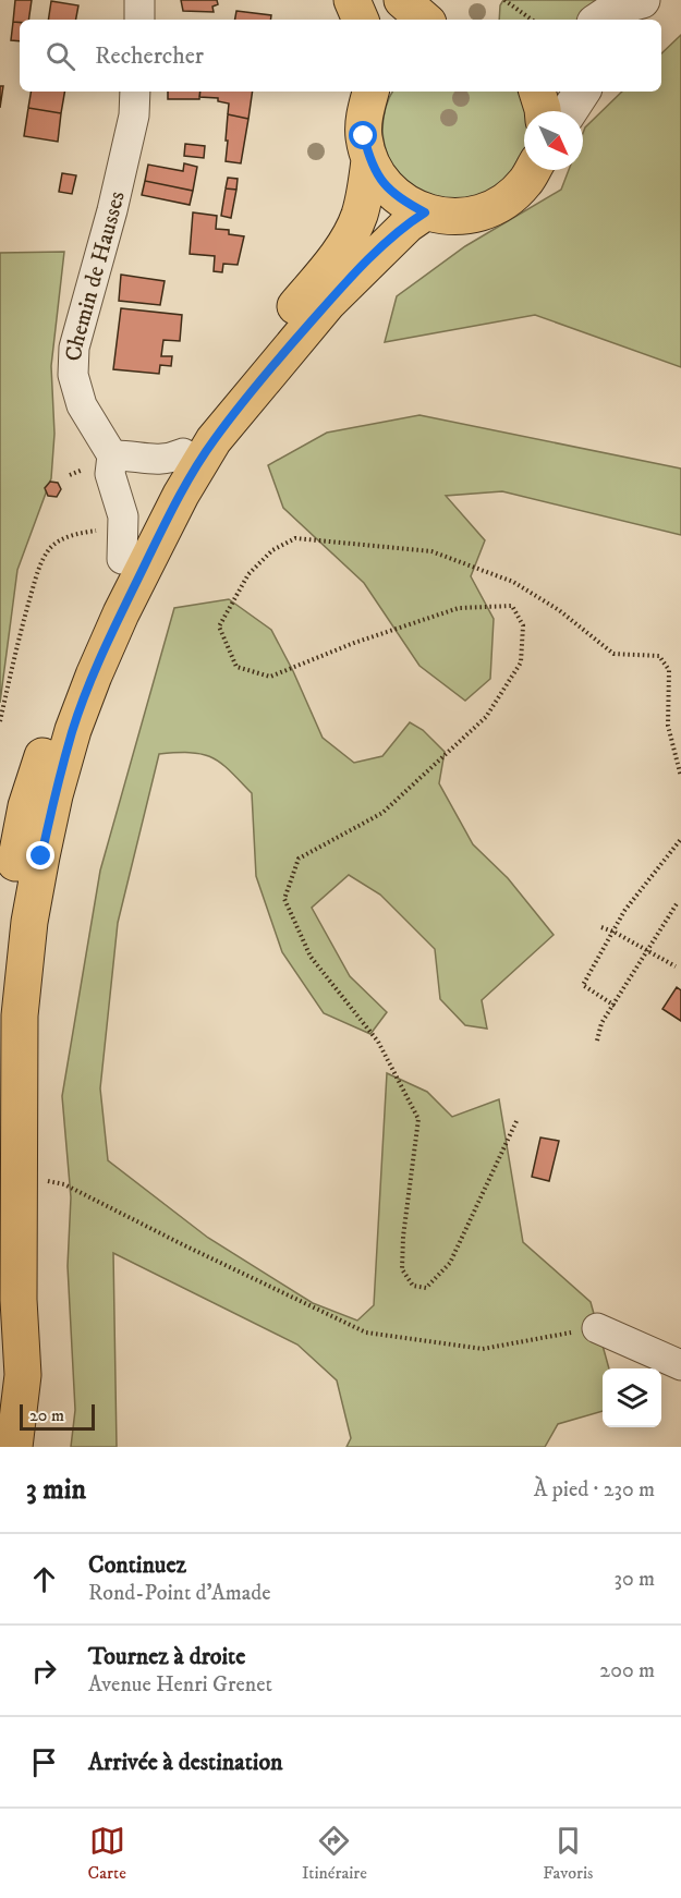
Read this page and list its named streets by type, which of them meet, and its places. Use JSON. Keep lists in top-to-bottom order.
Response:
{
  "streets": {
    "street": ["Chemin de Hausses"]
  },
  "scale_bar": "20 m",
  "north": "bottom right",
  "page": {
    "search": "Rechercher",
    "scale": "20 m",
    "heading": ["3 min", "À pied · 230 m"],
    "list": [
      ["Continuez", "Rond-Point d'Amade", "30 m"],
      ["Tournez à droite", "Avenue Henri Grenet", "200 m"],
      "Arrivée à destination"
    ],
    "nav": ["Carte", "Itinéraire", "Favoris"]
  }
}
